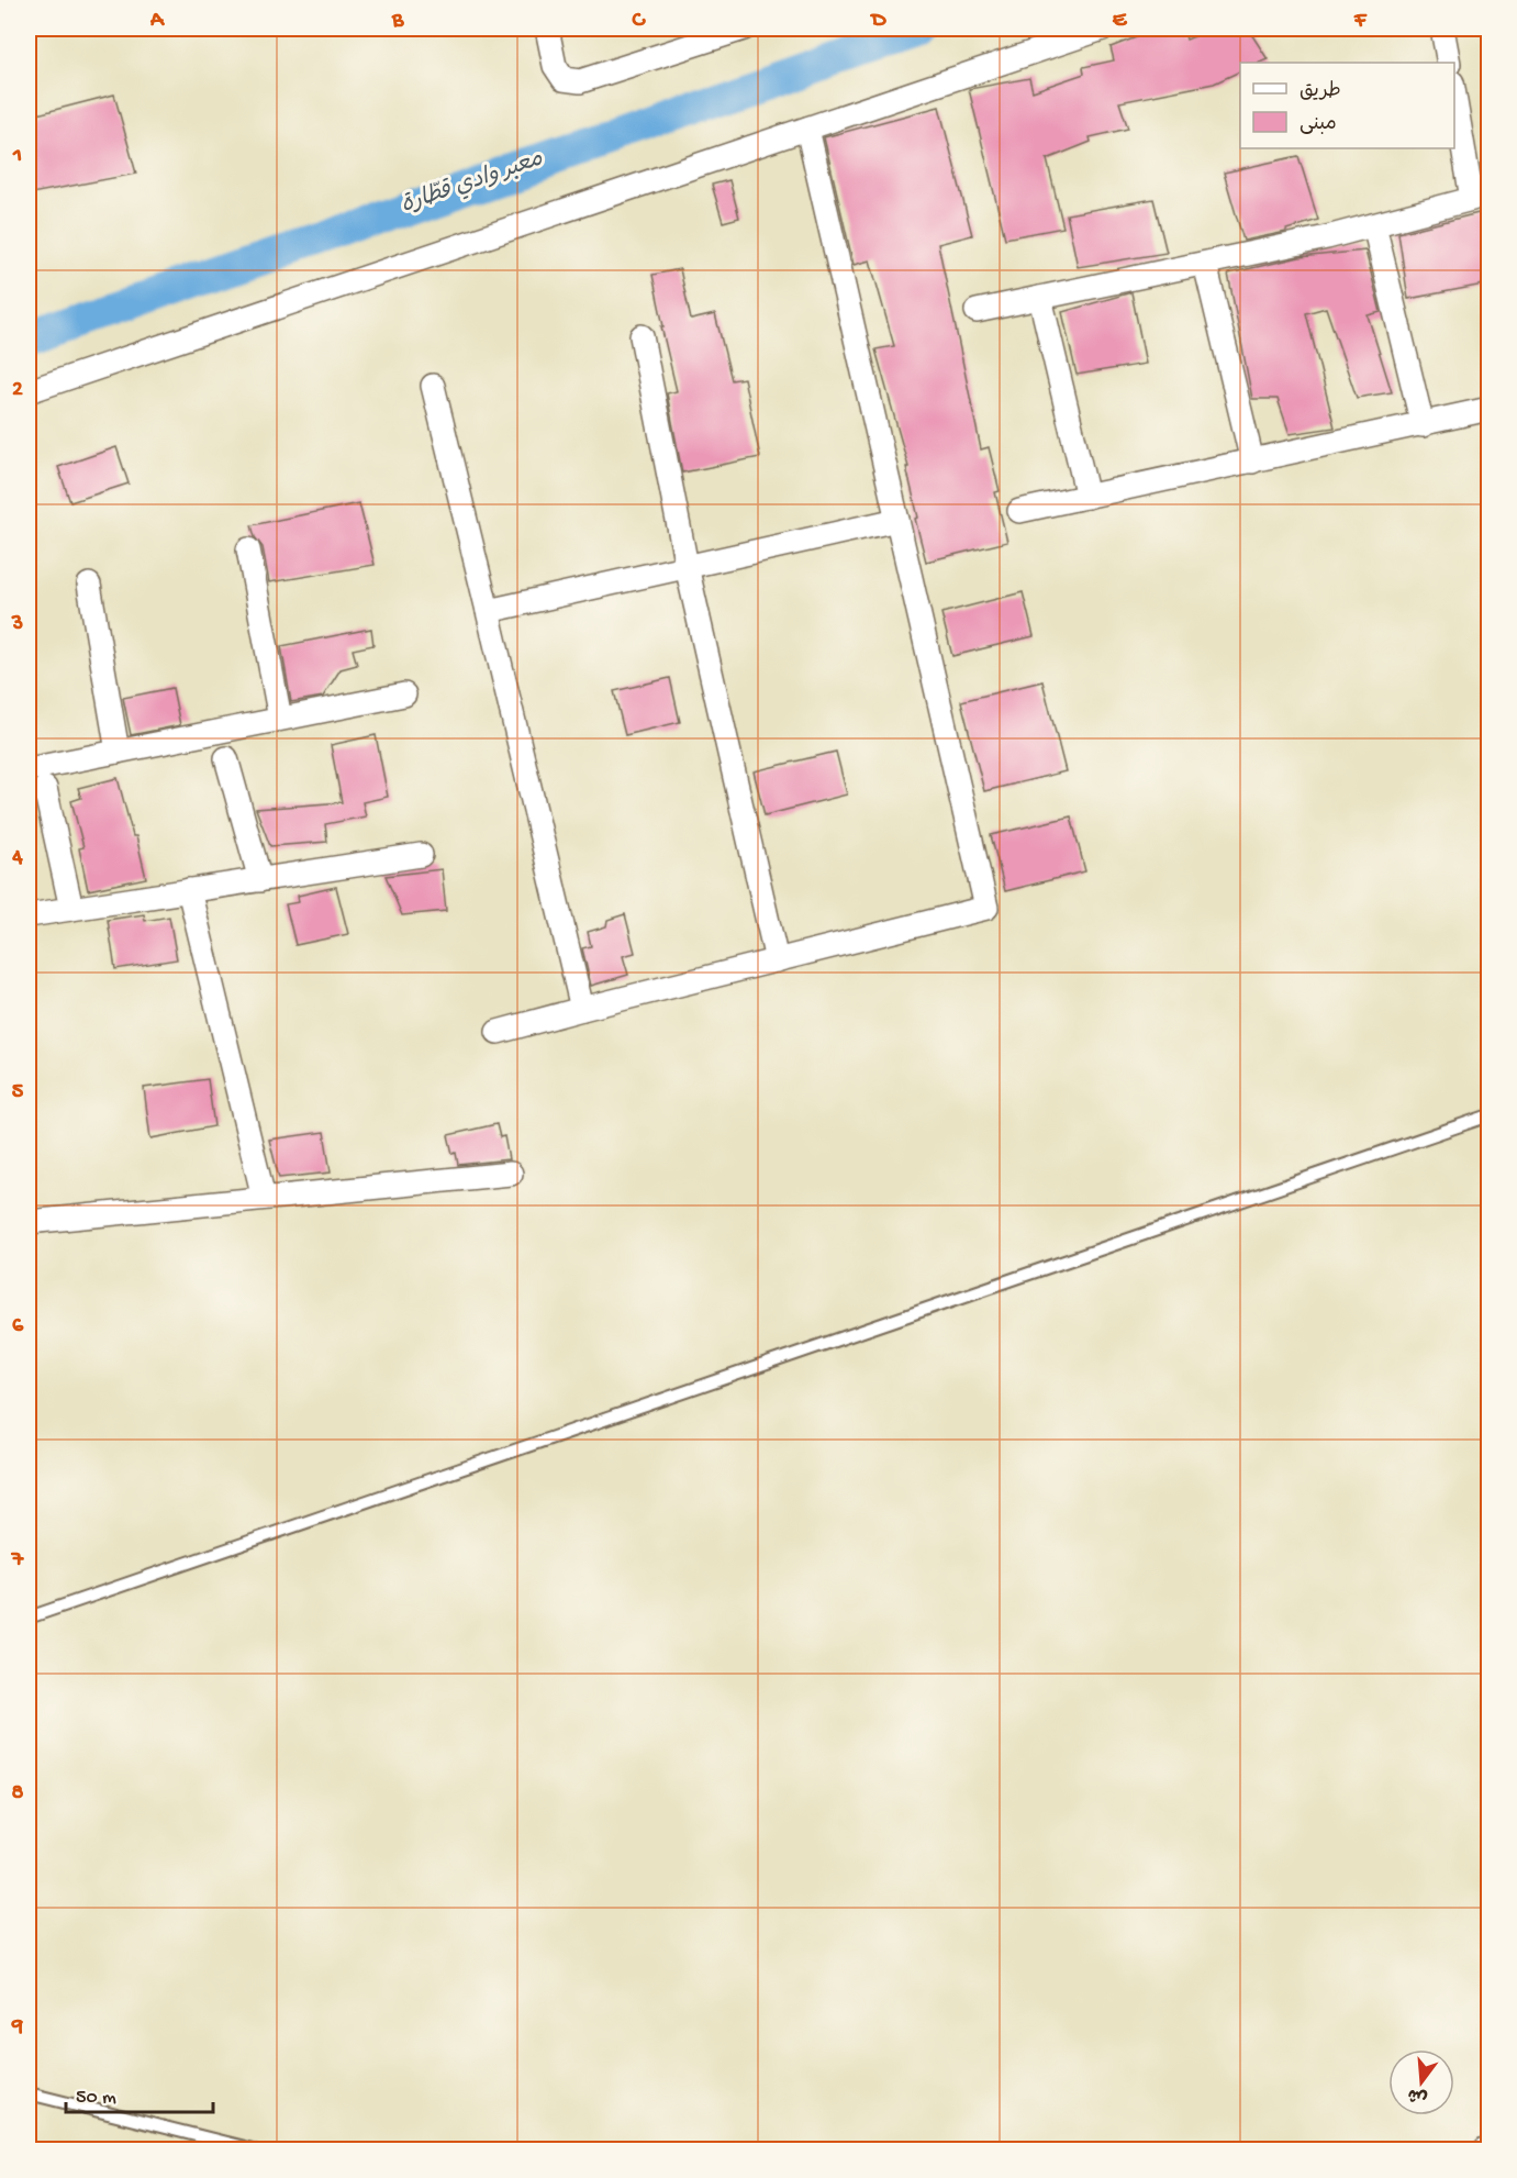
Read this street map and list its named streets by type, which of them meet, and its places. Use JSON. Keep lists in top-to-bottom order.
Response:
{
  "water": ["معبر وادي قطّارة"],
  "legend": ["طريق", "مبنى"],
  "scale_bar": "50 m",
  "north": "bottom",
  "grid": {
    "columns": [
      "A",
      "B",
      "C",
      "D",
      "E",
      "F"
    ],
    "rows": [
      "1",
      "2",
      "3",
      "4",
      "5",
      "6",
      "7",
      "8",
      "9"
    ]
  }
}
